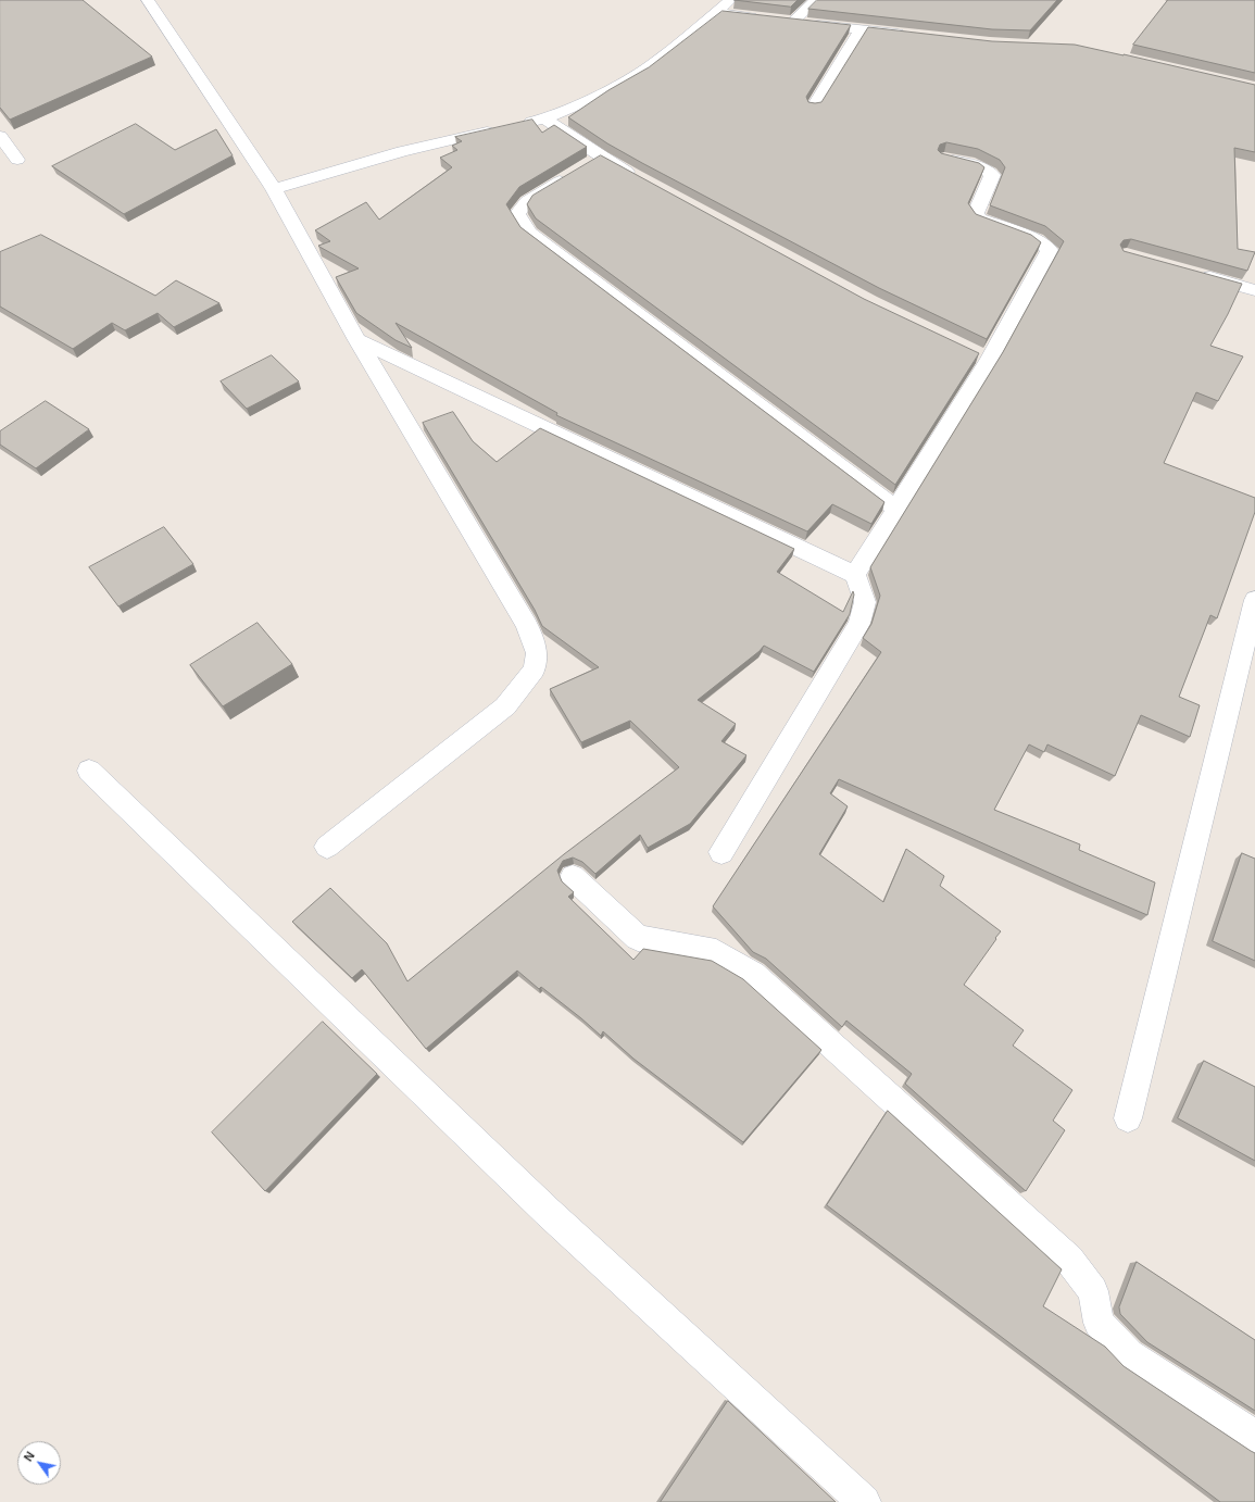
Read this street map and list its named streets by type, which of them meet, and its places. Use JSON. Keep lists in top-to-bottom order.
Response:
{
  "north": "top left"
}
